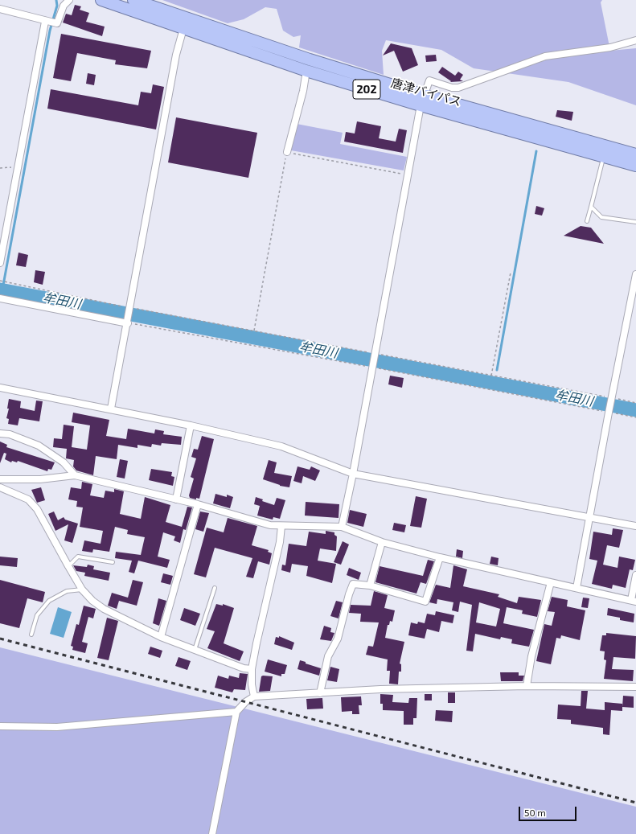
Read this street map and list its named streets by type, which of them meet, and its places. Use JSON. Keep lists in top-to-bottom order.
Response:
{
  "streets": {
    "highway": ["202", "唐津バイパス"]
  },
  "water": ["牟田川"],
  "scale_bar": "50 m"
}
